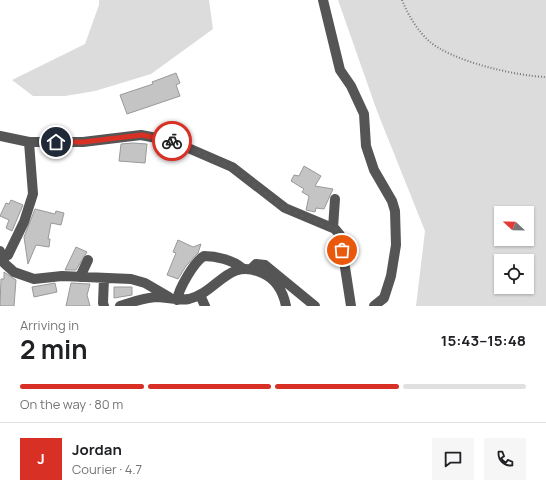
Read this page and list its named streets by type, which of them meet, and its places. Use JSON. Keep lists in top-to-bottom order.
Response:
{
  "north": "left",
  "page": {
    "heading": ["2 min", "Arriving in", "15:43–15:48"],
    "panel": ["Jordan", "Courier · 4.7"],
    "bar": "On the way · 80 m",
    "round": "J"
  }
}
